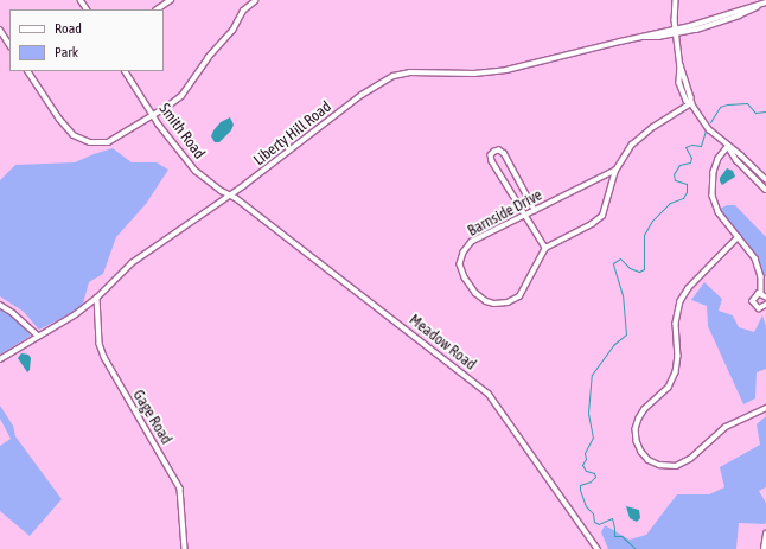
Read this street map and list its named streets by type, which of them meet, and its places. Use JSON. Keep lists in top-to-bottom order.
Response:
{
  "streets": {
    "street": [
      "Smith Road",
      "Liberty Hill Road",
      "Barnside Drive",
      "Meadow Road",
      "Gage Road"
    ]
  },
  "crossings": [
    ["Smith Road", "Liberty Hill Road"],
    ["Smith Road", "Meadow Road"],
    ["Liberty Hill Road", "Meadow Road"],
    ["Liberty Hill Road", "Gage Road"]
  ],
  "legend": ["Road", "Park"]
}
